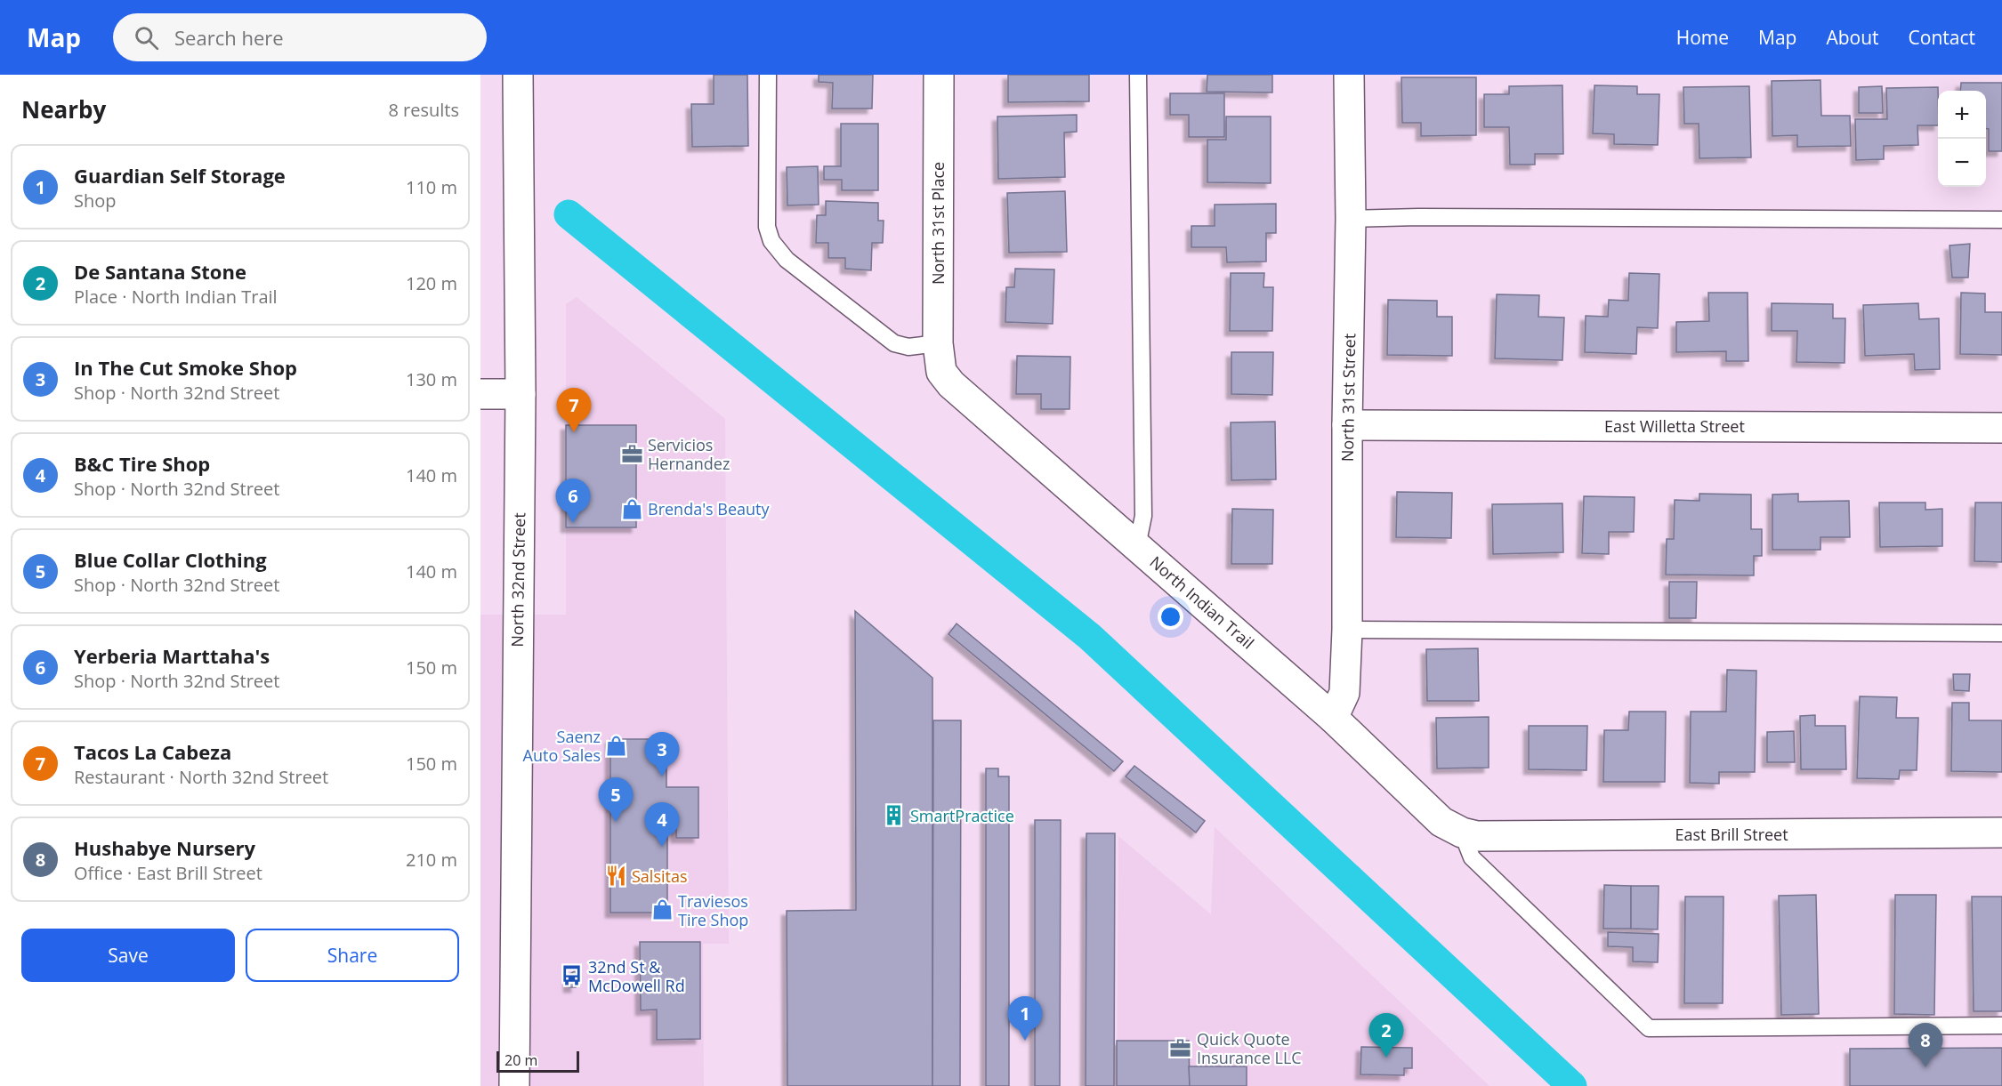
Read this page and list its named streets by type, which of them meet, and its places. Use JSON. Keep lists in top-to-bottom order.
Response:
{
  "streets": {
    "street": [
      "North 31st Place",
      "North 31st Street",
      "East Willetta Street",
      "North 32nd Street",
      "North Indian Trail",
      "East Brill Street"
    ]
  },
  "crossings": [
    ["North 31st Place", "North Indian Trail"],
    ["North 31st Street", "East Willetta Street"],
    ["North 31st Street", "North Indian Trail"],
    ["North Indian Trail", "East Brill Street"]
  ],
  "places": {
    "office": ["Servicios Hernandez", "Quick Quote Insurance LLC"],
    "shop": ["Brenda's Beauty", "Saenz Auto Sales", "Traviesos Tire Shop"],
    "building": ["SmartPractice"],
    "restaurant": ["Salsitas"],
    "bus stop": ["32nd St & McDowell Rd"]
  },
  "scale_bar": "20 m",
  "page": {
    "header": "Map",
    "search": "Search here",
    "nav": [
      "Home",
      "Map",
      "About",
      "Contact"
    ],
    "heading": ["Nearby", "8 results"],
    "map_buttons": ["+", "−"],
    "list": [
      {
        "mark": "1",
        "name": "Guardian Self Storage",
        "note": "Shop",
        "value": "110 m"
      },
      {
        "mark": "2",
        "name": "De Santana Stone",
        "note": "Place · North Indian Trail",
        "value": "120 m"
      },
      {
        "mark": "3",
        "name": "In The Cut Smoke Shop",
        "note": "Shop · North 32nd Street",
        "value": "130 m"
      },
      {
        "mark": "4",
        "name": "B&C Tire Shop",
        "note": "Shop · North 32nd Street",
        "value": "140 m"
      },
      {
        "mark": "5",
        "name": "Blue Collar Clothing",
        "note": "Shop · North 32nd Street",
        "value": "140 m"
      },
      {
        "mark": "6",
        "name": "Yerberia Marttaha's",
        "note": "Shop · North 32nd Street",
        "value": "150 m"
      },
      {
        "mark": "7",
        "name": "Tacos La Cabeza",
        "note": "Restaurant · North 32nd Street",
        "value": "150 m"
      },
      {
        "mark": "8",
        "name": "Hushabye Nursery",
        "note": "Office · East Brill Street",
        "value": "210 m"
      }
    ],
    "pins": [
      "7",
      "6",
      "3",
      "5",
      "4",
      "1",
      "2",
      "8"
    ],
    "buttons": ["Save", "Share"],
    "scale": "20 m"
  }
}
